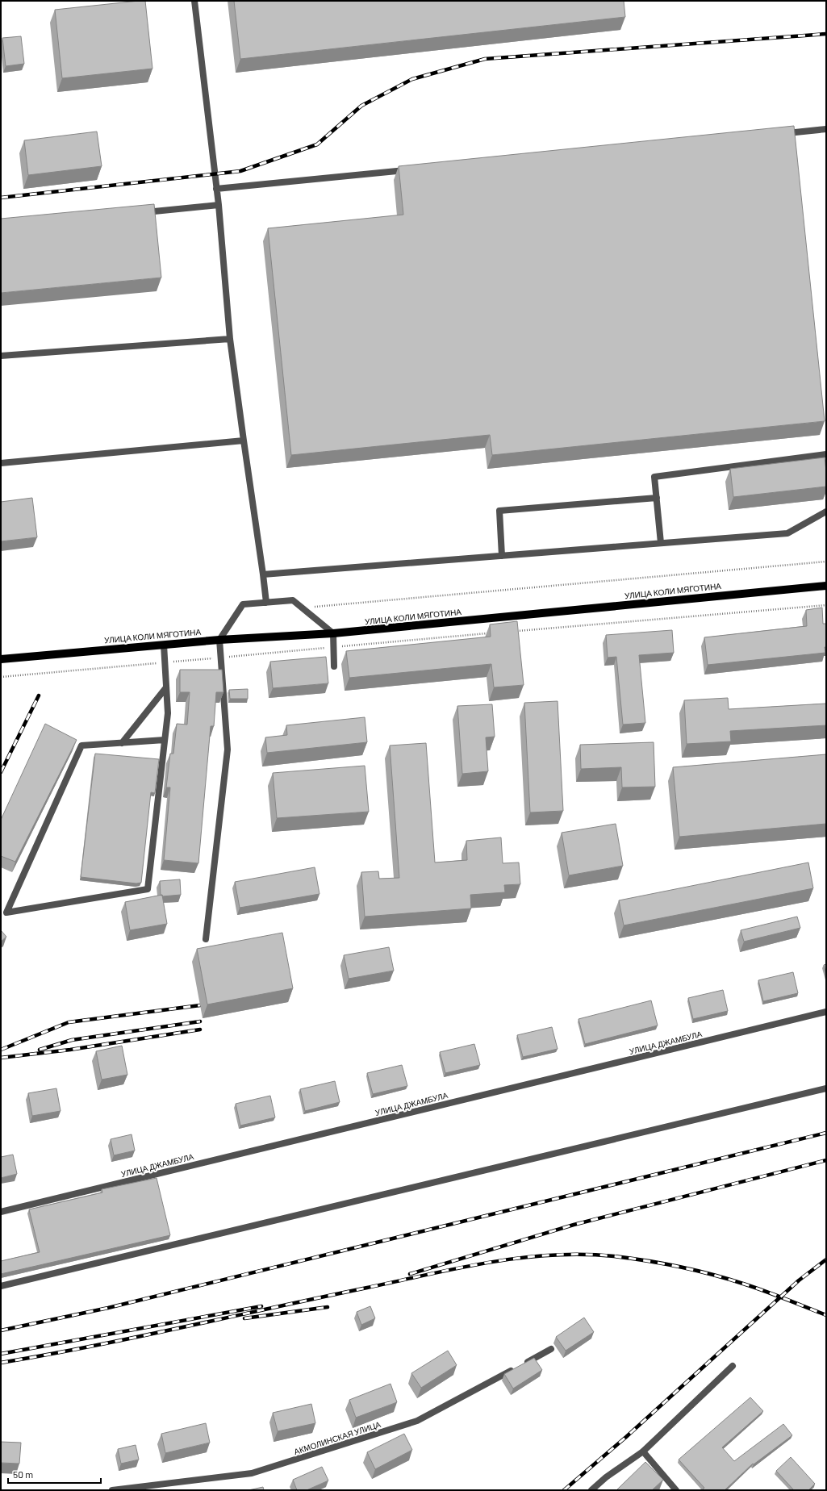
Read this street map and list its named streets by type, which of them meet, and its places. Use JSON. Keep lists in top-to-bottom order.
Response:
{
  "streets": {
    "main road": ["УЛИЦА КОЛИ МЯГОТИНА"],
    "street": ["УЛИЦА ДЖАМБУЛА", "АКМОЛИНСКАЯ УЛИЦА"]
  },
  "scale_bar": "50 m"
}
